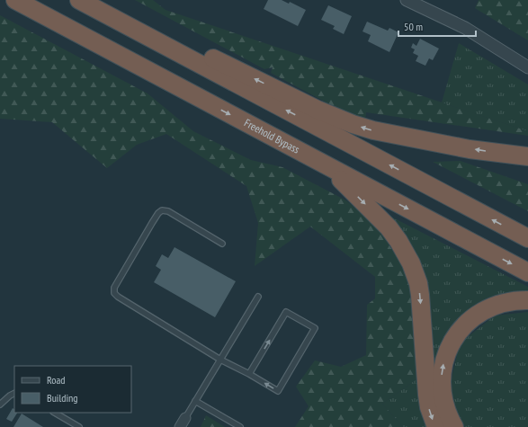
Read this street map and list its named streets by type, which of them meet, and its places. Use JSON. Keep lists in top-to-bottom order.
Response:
{
  "streets": {
    "highway": ["Freehold Bypass"]
  },
  "legend": ["Road", "Building"],
  "scale_bar": "50 m"
}
